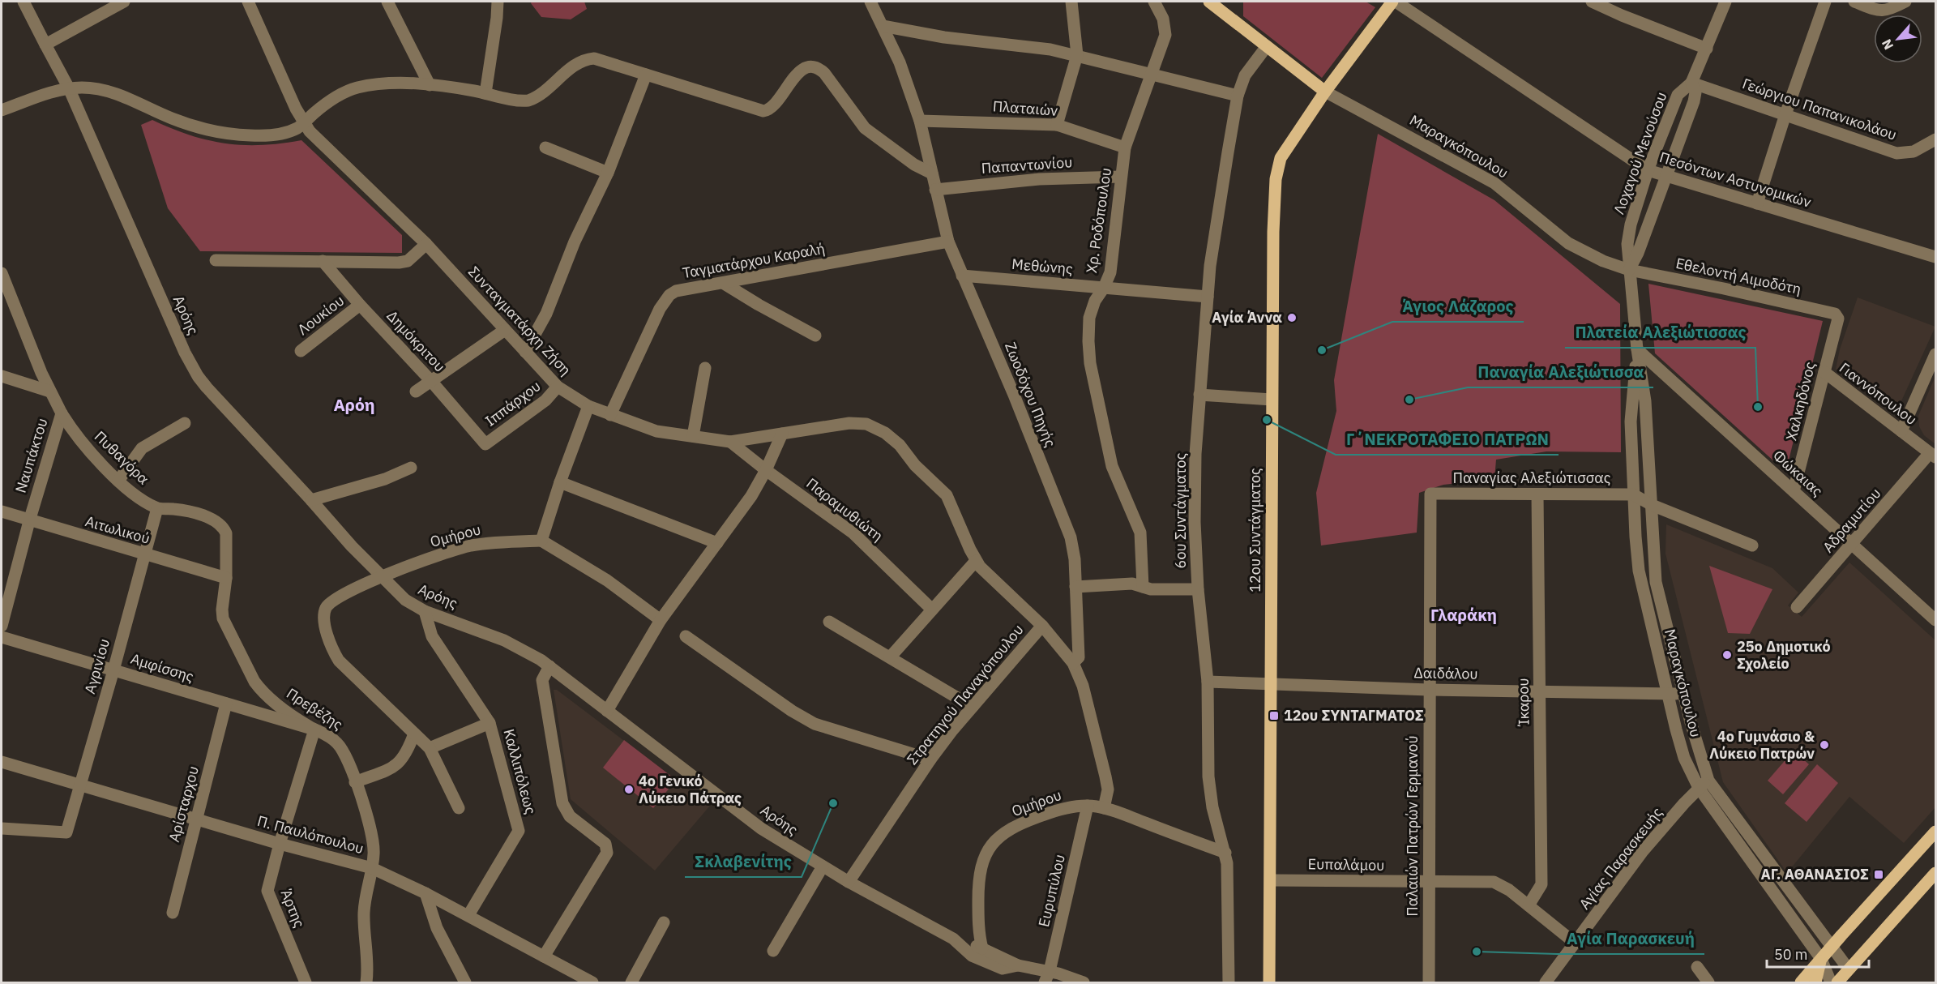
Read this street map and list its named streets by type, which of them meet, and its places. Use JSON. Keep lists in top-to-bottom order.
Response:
{
  "streets": {
    "main road": ["Μαραγκόπουλου", "12ου Συντάγματος"],
    "street": [
      "Πλαταιών",
      "Γεώργιου Παπανικολάου",
      "Λοχαγού Μενούσου",
      "Παπαντωνίου",
      "Πεσόντων Αστυνομικών",
      "Χρ. Ροδόπουλου",
      "Ταγματάρχου Καραλή",
      "Μεθώνης",
      "Εθελοντή Αιμοδότη",
      "Αρόης",
      "Λουκίου",
      "Συνταγματάρχη Ζήση",
      "Δημόκριτου",
      "Γιαννόπουλου",
      "Ζωοδόχου Πηγής",
      "Χαλκηδόνος",
      "Ιππάρχου",
      "Ναυπάκτου",
      "Πυθαγόρα",
      "Φώκαιας",
      "Παναγίας Αλεξιώτισσας",
      "Παραμυθιώτη",
      "6ου Συντάγματος",
      "Αδραμυτίου",
      "Αιτωλικού",
      "Ομήρου",
      "Αγρινίου",
      "Αμφίσσης",
      "Δαιδάλου",
      "Στρατηγού Παναγόπουλου",
      "Ίκαρου",
      "Πρεβέζης",
      "Καλλιπόλεως",
      "Αρίσταρχου",
      "Παλαιών Πατρών Γερμανού",
      "Π. Παυλόπουλου",
      "Αγίας Παρασκευής",
      "Ευπαλάμου",
      "Ευρυπύλου",
      "Άρτης"
    ]
  },
  "crossings": [
    ["Πλαταιών", "Χρ. Ροδόπουλου"],
    ["Πλαταιών", "Ζωοδόχου Πηγής"],
    ["Γεώργιου Παπανικολάου", "Λοχαγού Μενούσου"],
    ["Μαραγκόπουλου", "Λοχαγού Μενούσου"],
    ["Μαραγκόπουλου", "Εθελοντή Αιμοδότη"],
    ["Μαραγκόπουλου", "Φώκαιας"],
    ["Μαραγκόπουλου", "Παναγίας Αλεξιώτισσας"],
    ["Μαραγκόπουλου", "6ου Συντάγματος"],
    ["Μαραγκόπουλου", "12ου Συντάγματος"],
    ["Μαραγκόπουλου", "Δαιδάλου"],
    ["Μαραγκόπουλου", "Αγίας Παρασκευής"],
    ["Λοχαγού Μενούσου", "Πεσόντων Αστυνομικών"],
    ["Λοχαγού Μενούσου", "Εθελοντή Αιμοδότη"],
    ["Παπαντωνίου", "Χρ. Ροδόπουλου"],
    ["Παπαντωνίου", "Ζωοδόχου Πηγής"],
    ["Πεσόντων Αστυνομικών", "12ου Συντάγματος"],
    ["Χρ. Ροδόπουλου", "Μεθώνης"],
    ["Ταγματάρχου Καραλή", "Συνταγματάρχη Ζήση"],
    ["Ταγματάρχου Καραλή", "Ζωοδόχου Πηγής"],
    ["Μεθώνης", "Ζωοδόχου Πηγής"],
    ["Μεθώνης", "6ου Συντάγματος"],
    ["Εθελοντή Αιμοδότη", "Χαλκηδόνος"],
    ["Αρόης", "Ομήρου"],
    ["Αρόης", "Στρατηγού Παναγόπουλου"],
    ["Αρόης", "Καλλιπόλεως"],
    ["Αρόης", "Ευρυπύλου"],
    ["Λουκίου", "Δημόκριτου"],
    ["Συνταγματάρχη Ζήση", "Ζωοδόχου Πηγής"],
    ["Συνταγματάρχη Ζήση", "Ιππάρχου"],
    ["Συνταγματάρχη Ζήση", "Παραμυθιώτη"],
    ["Συνταγματάρχη Ζήση", "Στρατηγού Παναγόπουλου"],
    ["Δημόκριτου", "Ιππάρχου"],
    ["Γιαννόπουλου", "Χαλκηδόνος"],
    ["Γιαννόπουλου", "Αδραμυτίου"],
    ["Χαλκηδόνος", "Φώκαιας"],
    ["Ναυπάκτου", "Πυθαγόρα"],
    ["Ναυπάκτου", "Αιτωλικού"],
    ["Πυθαγόρα", "Αγρινίου"],
    ["Πυθαγόρα", "Πρεβέζης"],
    ["Φώκαιας", "Αδραμυτίου"],
    ["Παναγίας Αλεξιώτισσας", "Ίκαρου"],
    ["Παναγίας Αλεξιώτισσας", "Παλαιών Πατρών Γερμανού"],
    ["6ου Συντάγματος", "Ομήρου"],
    ["6ου Συντάγματος", "Δαιδάλου"],
    ["Αιτωλικού", "Αγρινίου"],
    ["Αιτωλικού", "Πρεβέζης"],
    ["12ου Συντάγματος", "Δαιδάλου"],
    ["12ου Συντάγματος", "Ευπαλάμου"],
    ["Ομήρου", "Ευρυπύλου"],
    ["Αγρινίου", "Αμφίσσης"],
    ["Αγρινίου", "Πρεβέζης"],
    ["Αγρινίου", "Π. Παυλόπουλου"],
    ["Αμφίσσης", "Πρεβέζης"],
    ["Αμφίσσης", "Αρίσταρχου"],
    ["Αμφίσσης", "Άρτης"],
    ["Δαιδάλου", "Ίκαρου"],
    ["Δαιδάλου", "Παλαιών Πατρών Γερμανού"],
    ["Ίκαρου", "Ευπαλάμου"],
    ["Πρεβέζης", "Π. Παυλόπουλου"],
    ["Πρεβέζης", "Άρτης"],
    ["Καλλιπόλεως", "Π. Παυλόπουλου"],
    ["Αρίσταρχου", "Π. Παυλόπουλου"],
    ["Παλαιών Πατρών Γερμανού", "Ευπαλάμου"],
    ["Π. Παυλόπουλου", "Άρτης"],
    ["Αγίας Παρασκευής", "Ευπαλάμου"]
  ],
  "districts": ["Αρόη", "Γλαράκη"],
  "places": {
    "other": [
      "Αγία Άννα",
      "Άγιος Λάζαρος",
      "Παναγία Αλεξιώτισσα",
      "Πλατεία Αλεξιώτισσας",
      "Γ΄ΝΕΚΡΟΤΑΦΕΙΟ ΠΑΤΡΩΝ",
      "25ο Δημοτικό Σχολείο",
      "4ο Γυμνάσιο & Λύκειο Πατρών",
      "4ο Γενικό Λύκειο Πάτρας",
      "Σκλαβενίτης",
      "Αγία Παρασκευή"
    ],
    "transit": ["12ου ΣΥΝΤΑΓΜΑΤΟΣ", "ΑΓ. ΑΘΑΝΑΣΙΟΣ"]
  },
  "scale_bar": "50 m",
  "north": "bottom left"
}
